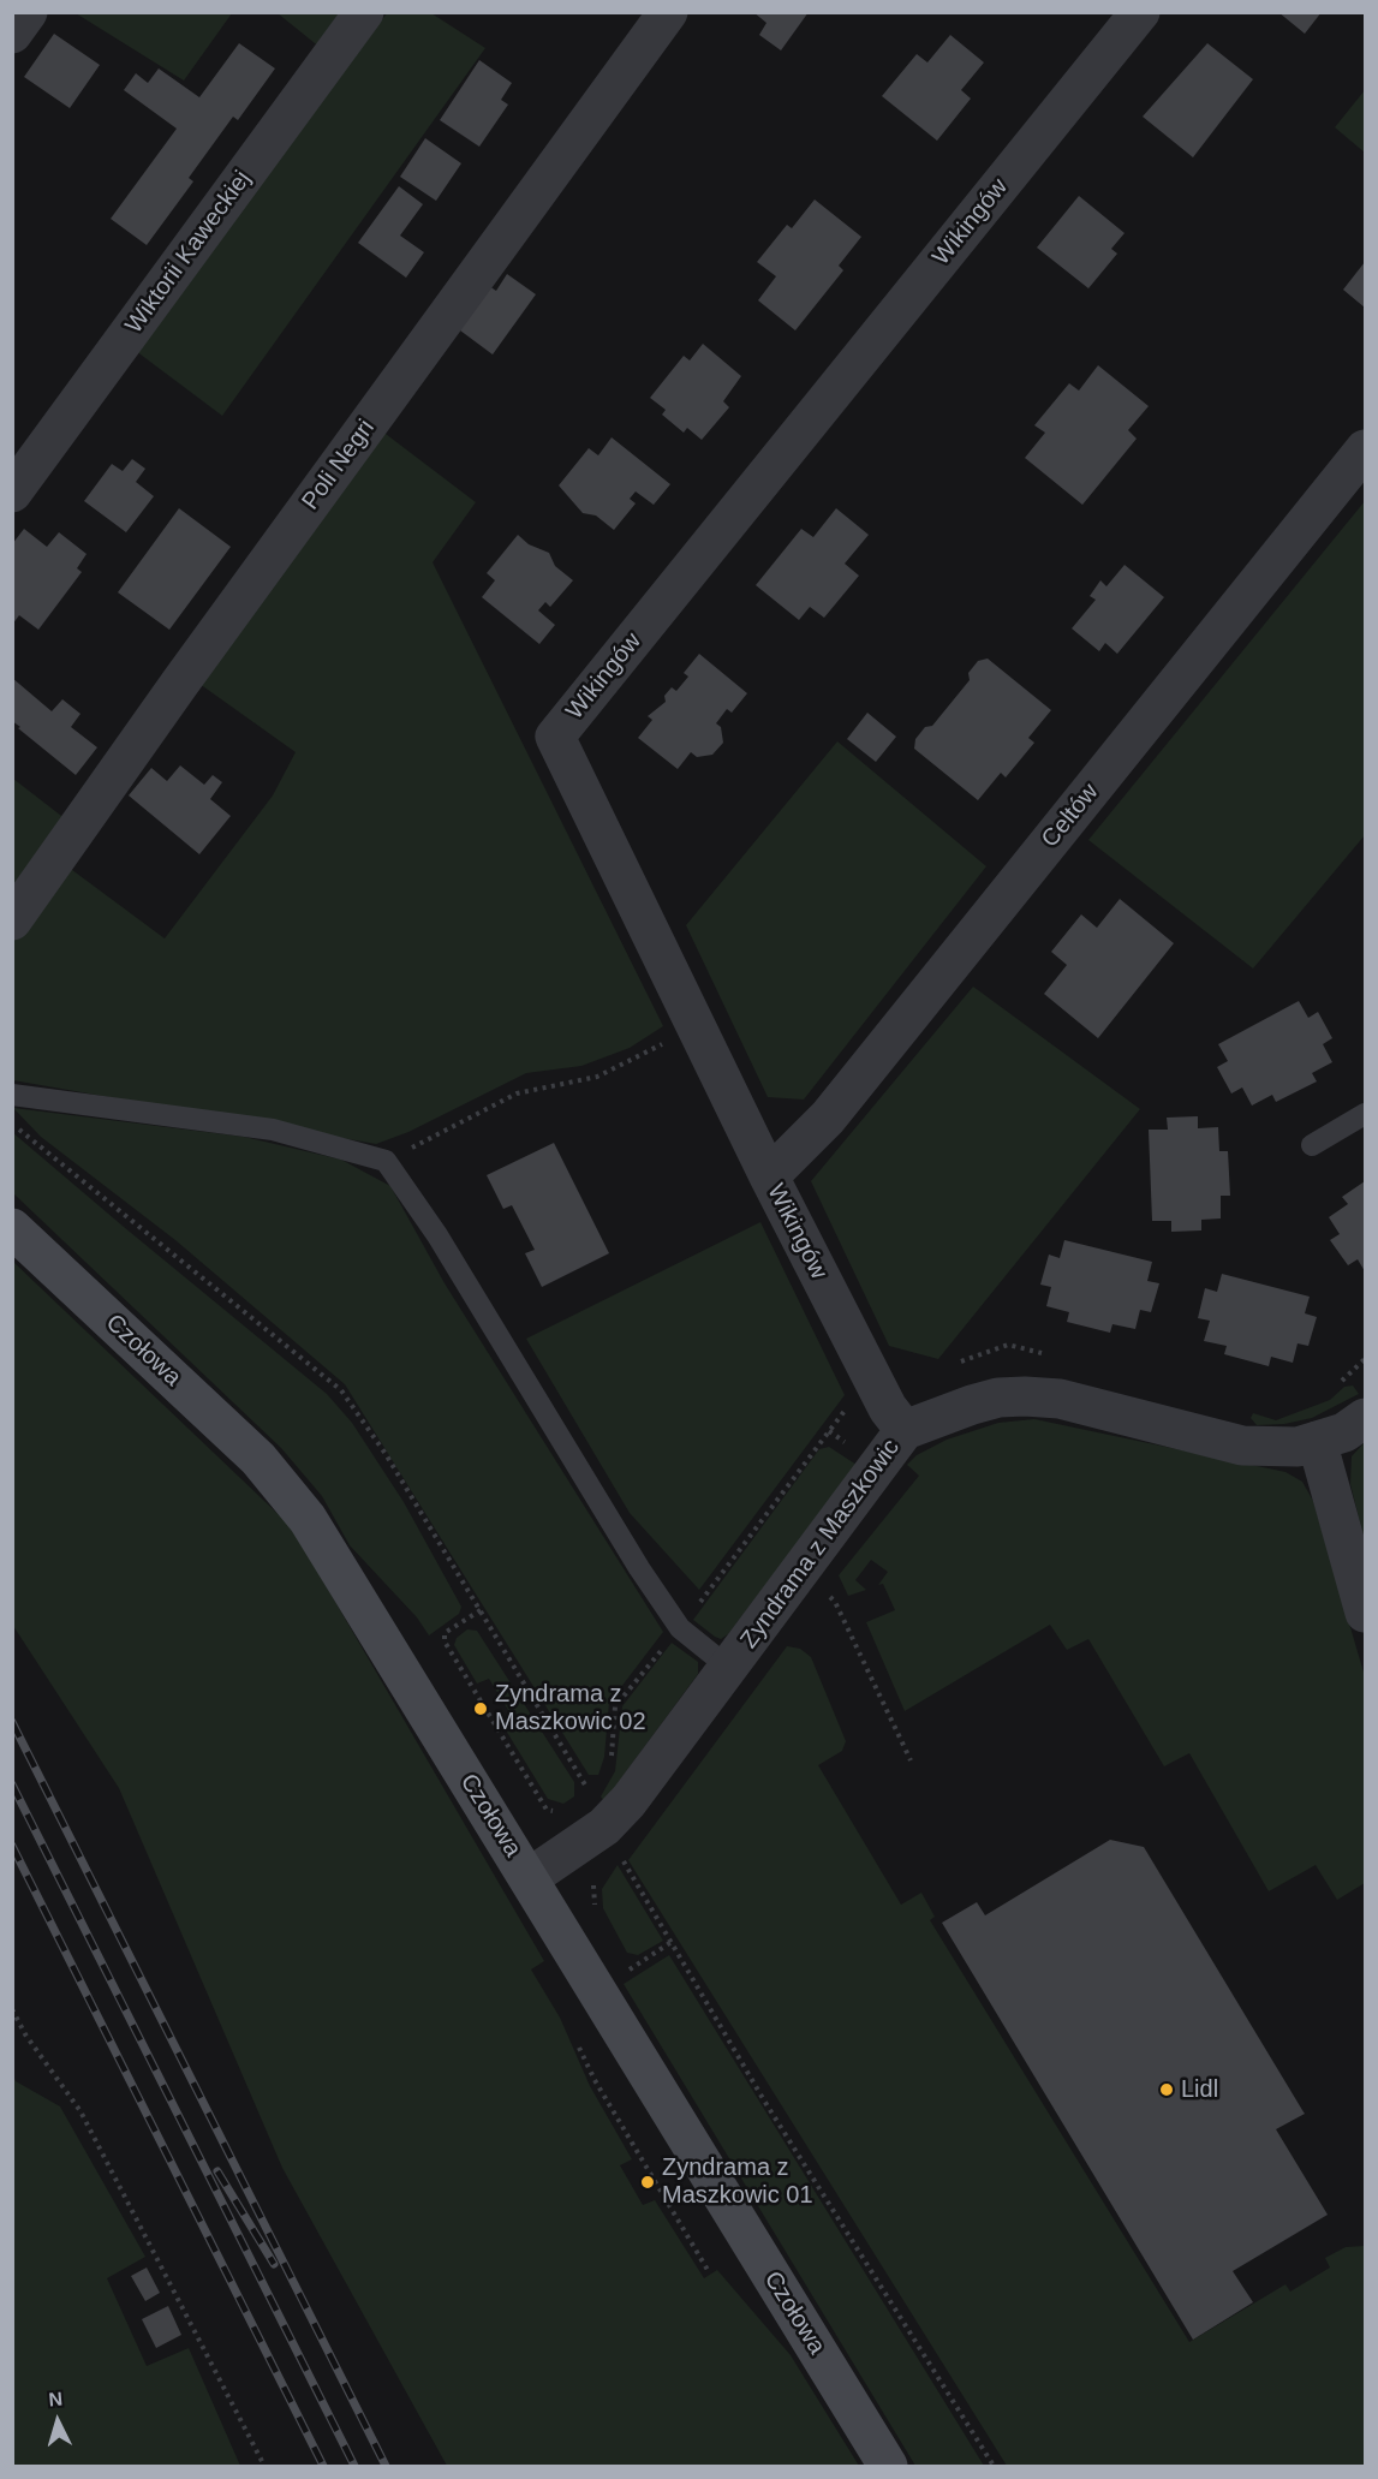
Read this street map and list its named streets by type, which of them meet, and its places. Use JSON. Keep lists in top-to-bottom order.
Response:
{
  "streets": {
    "street": [
      "Wikingów",
      "Wiktorii Kaweckiej",
      "Poli Negri",
      "Celtów",
      "Czołowa",
      "Zyndrama z Maszkowic"
    ]
  },
  "crossings": [
    ["Wikingów", "Celtów"],
    ["Wikingów", "Zyndrama z Maszkowic"],
    ["Czołowa", "Zyndrama z Maszkowic"]
  ],
  "places": ["Zyndrama z Maszkowic 02", "Lidl", "Zyndrama z Maszkowic 01"],
  "north": "top"
}
